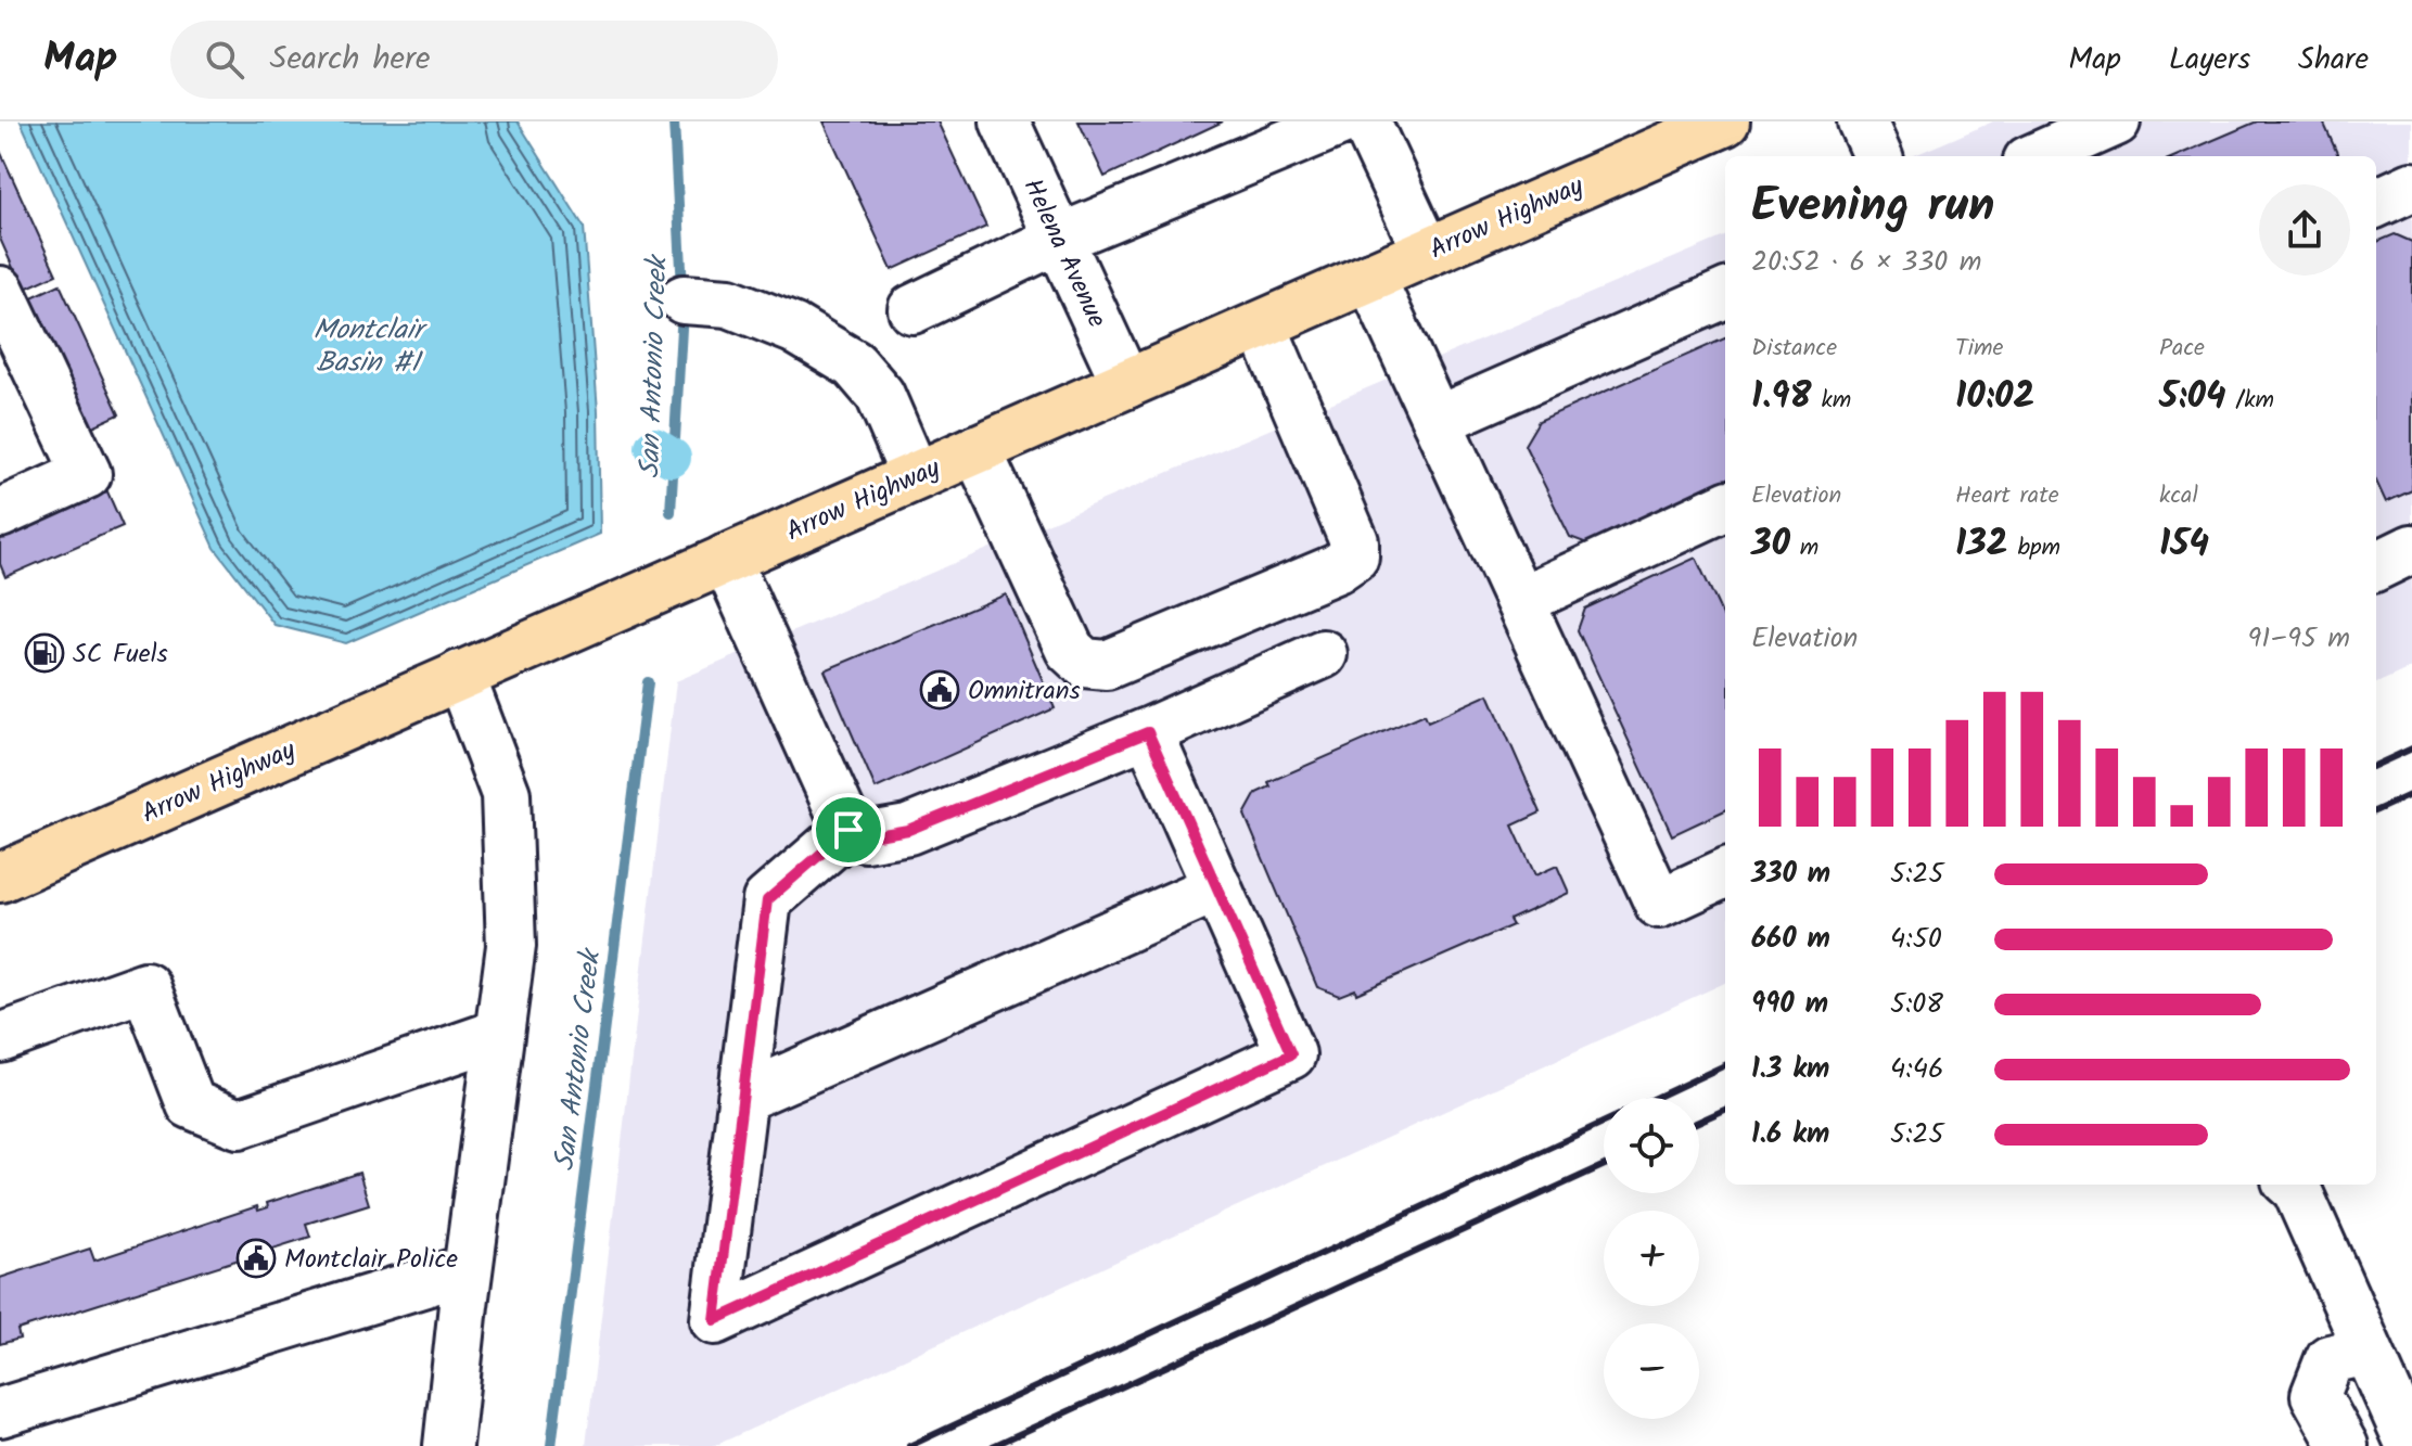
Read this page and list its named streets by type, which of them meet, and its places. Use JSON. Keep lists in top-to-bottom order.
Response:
{
  "streets": {
    "main road": ["Arrow Highway"],
    "lane": ["Helena Avenue"]
  },
  "crossings": [
    ["Arrow Highway", "Helena Avenue"]
  ],
  "water": ["Montclair Basin #1", "San Antonio Creek"],
  "places": {
    "fuel station": ["SC Fuels"],
    "public building": ["Omnitrans", "Montclair Police"]
  },
  "page": {
    "header": "Map",
    "search": "Search here",
    "nav": ["Map", "Layers", "Share"],
    "heading": ["Evening run", "20:52 · 6 × 330 m"],
    "stats": [
      ["Distance", "1.98 km"],
      ["Time", "10:02"],
      ["Pace", "5:04 /km"],
      ["Elevation", "30 m"],
      ["Heart rate", "132 bpm"],
      ["kcal", "154"]
    ],
    "chart": ["Elevation", "91–95 m"],
    "list": [
      {
        "name": "330 m",
        "note": "5:25"
      },
      {
        "name": "660 m",
        "note": "4:50"
      },
      {
        "name": "990 m",
        "note": "5:08"
      },
      {
        "name": "1.3 km",
        "note": "4:46"
      },
      {
        "name": "1.6 km",
        "note": "5:25"
      }
    ],
    "map_buttons": ["+", "−"]
  }
}
